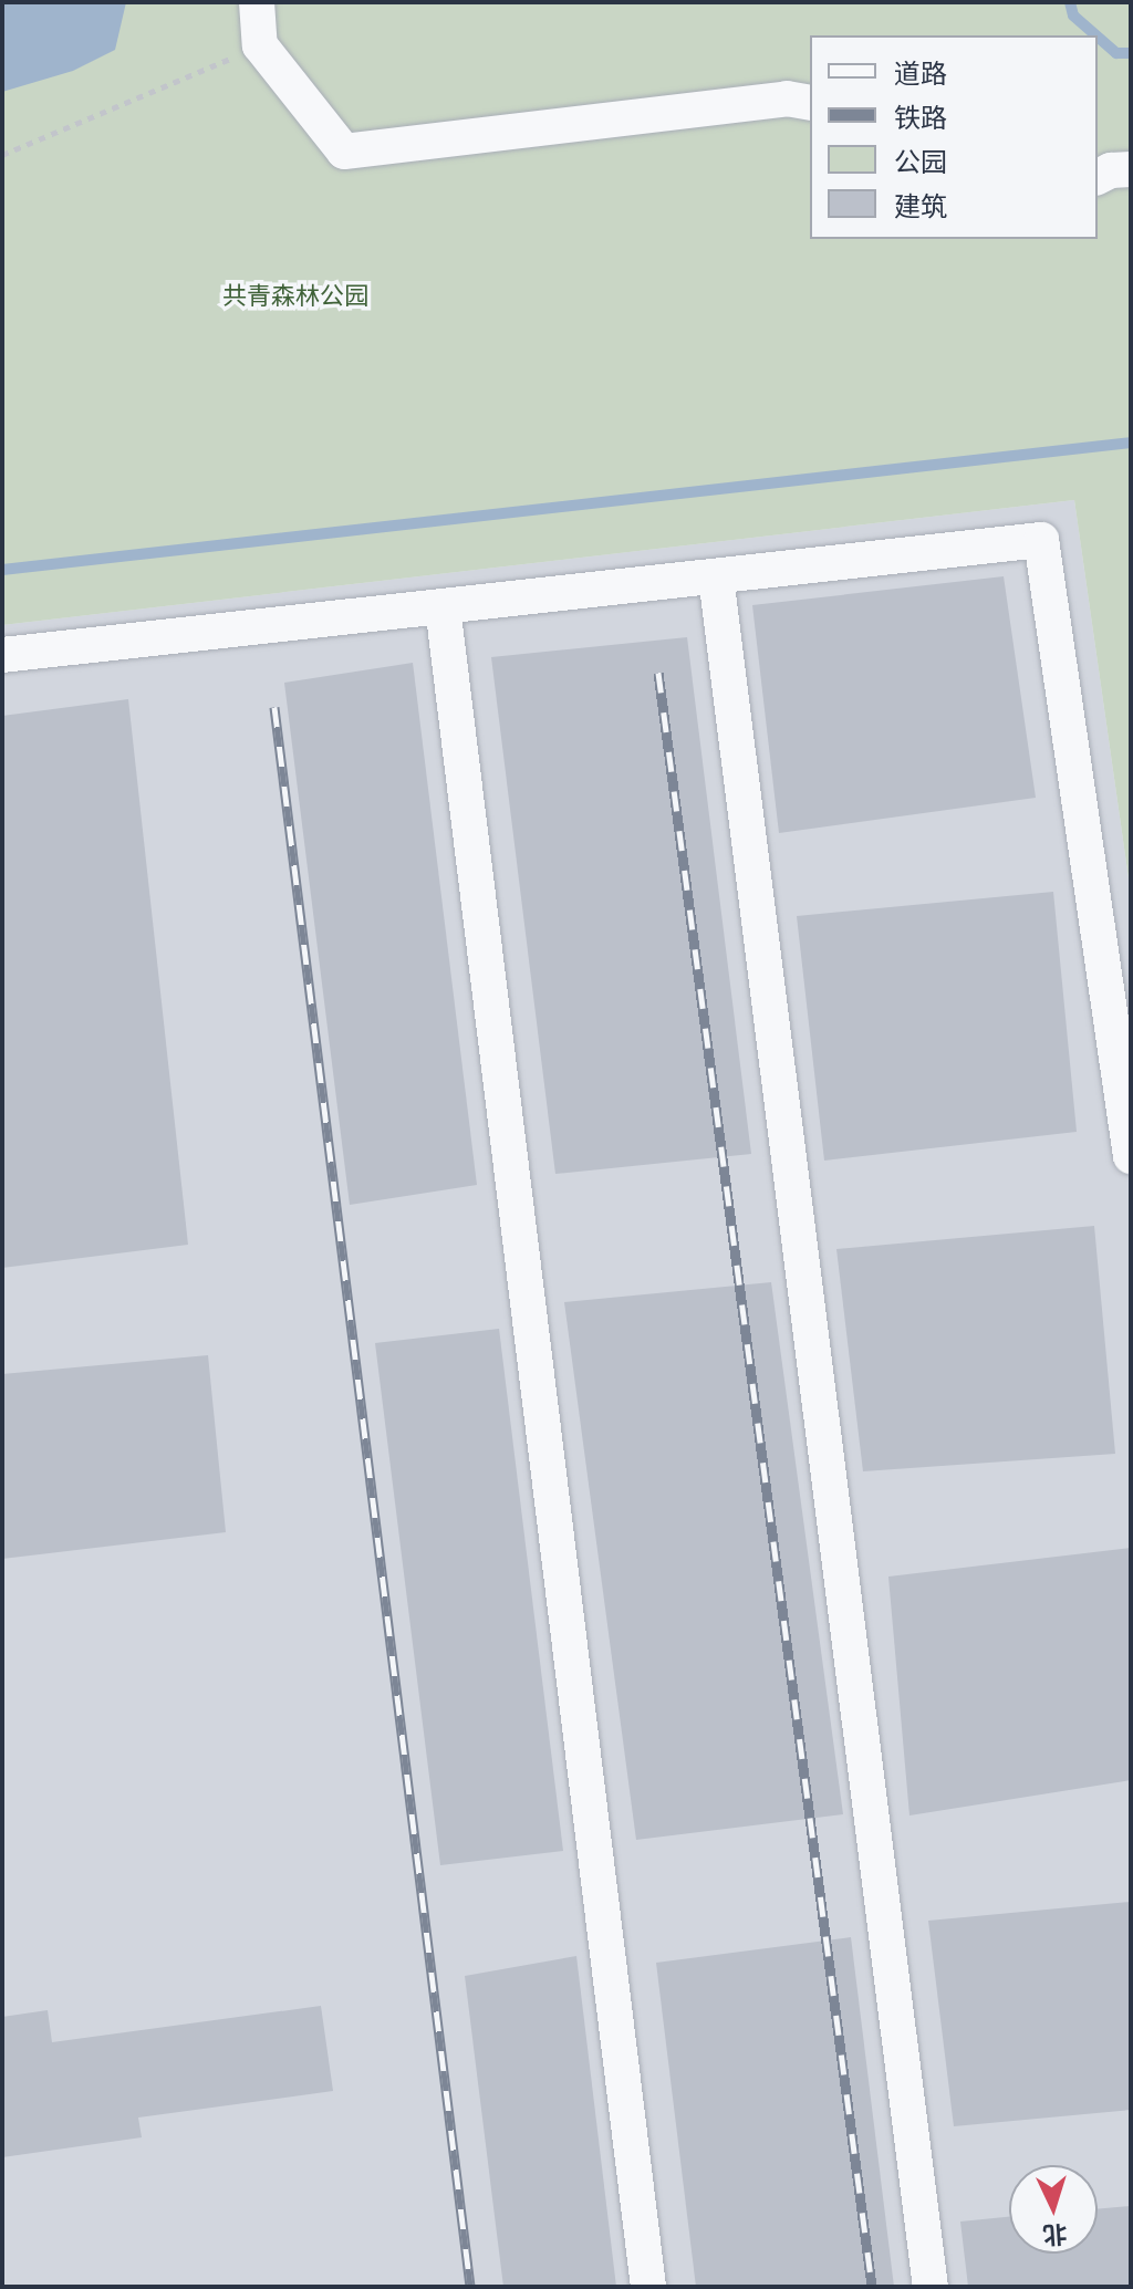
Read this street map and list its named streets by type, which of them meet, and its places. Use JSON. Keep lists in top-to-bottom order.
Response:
{
  "parks": ["共青森林公园"],
  "legend": [
    "道路",
    "铁路",
    "公园",
    "建筑"
  ],
  "north": "bottom"
}
